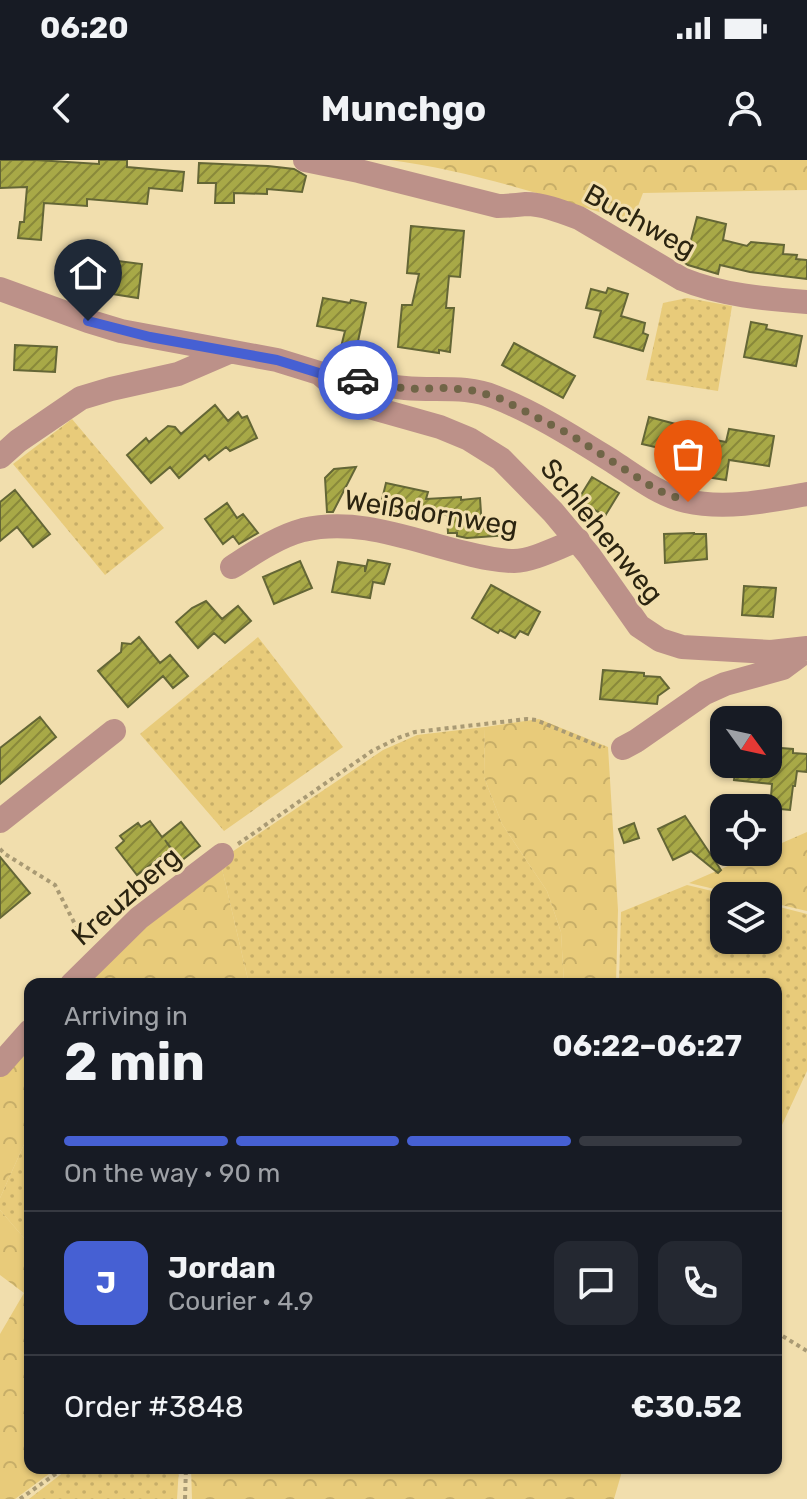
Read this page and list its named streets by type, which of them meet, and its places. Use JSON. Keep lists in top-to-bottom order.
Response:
{
  "streets": {
    "street": [
      "Buchweg",
      "Weißdornweg",
      "Schlehenweg",
      "Kreuzberg"
    ]
  },
  "crossings": [
    ["Weißdornweg", "Schlehenweg"]
  ],
  "north": "bottom right",
  "page": {
    "status": "06:20",
    "header": "Munchgo",
    "heading": ["2 min", "Arriving in", "06:22–06:27"],
    "panel": [
      "Jordan",
      "Courier · 4.9",
      "Order #3848",
      "€30.52"
    ],
    "bar": "On the way · 90 m",
    "round": "J"
  }
}
